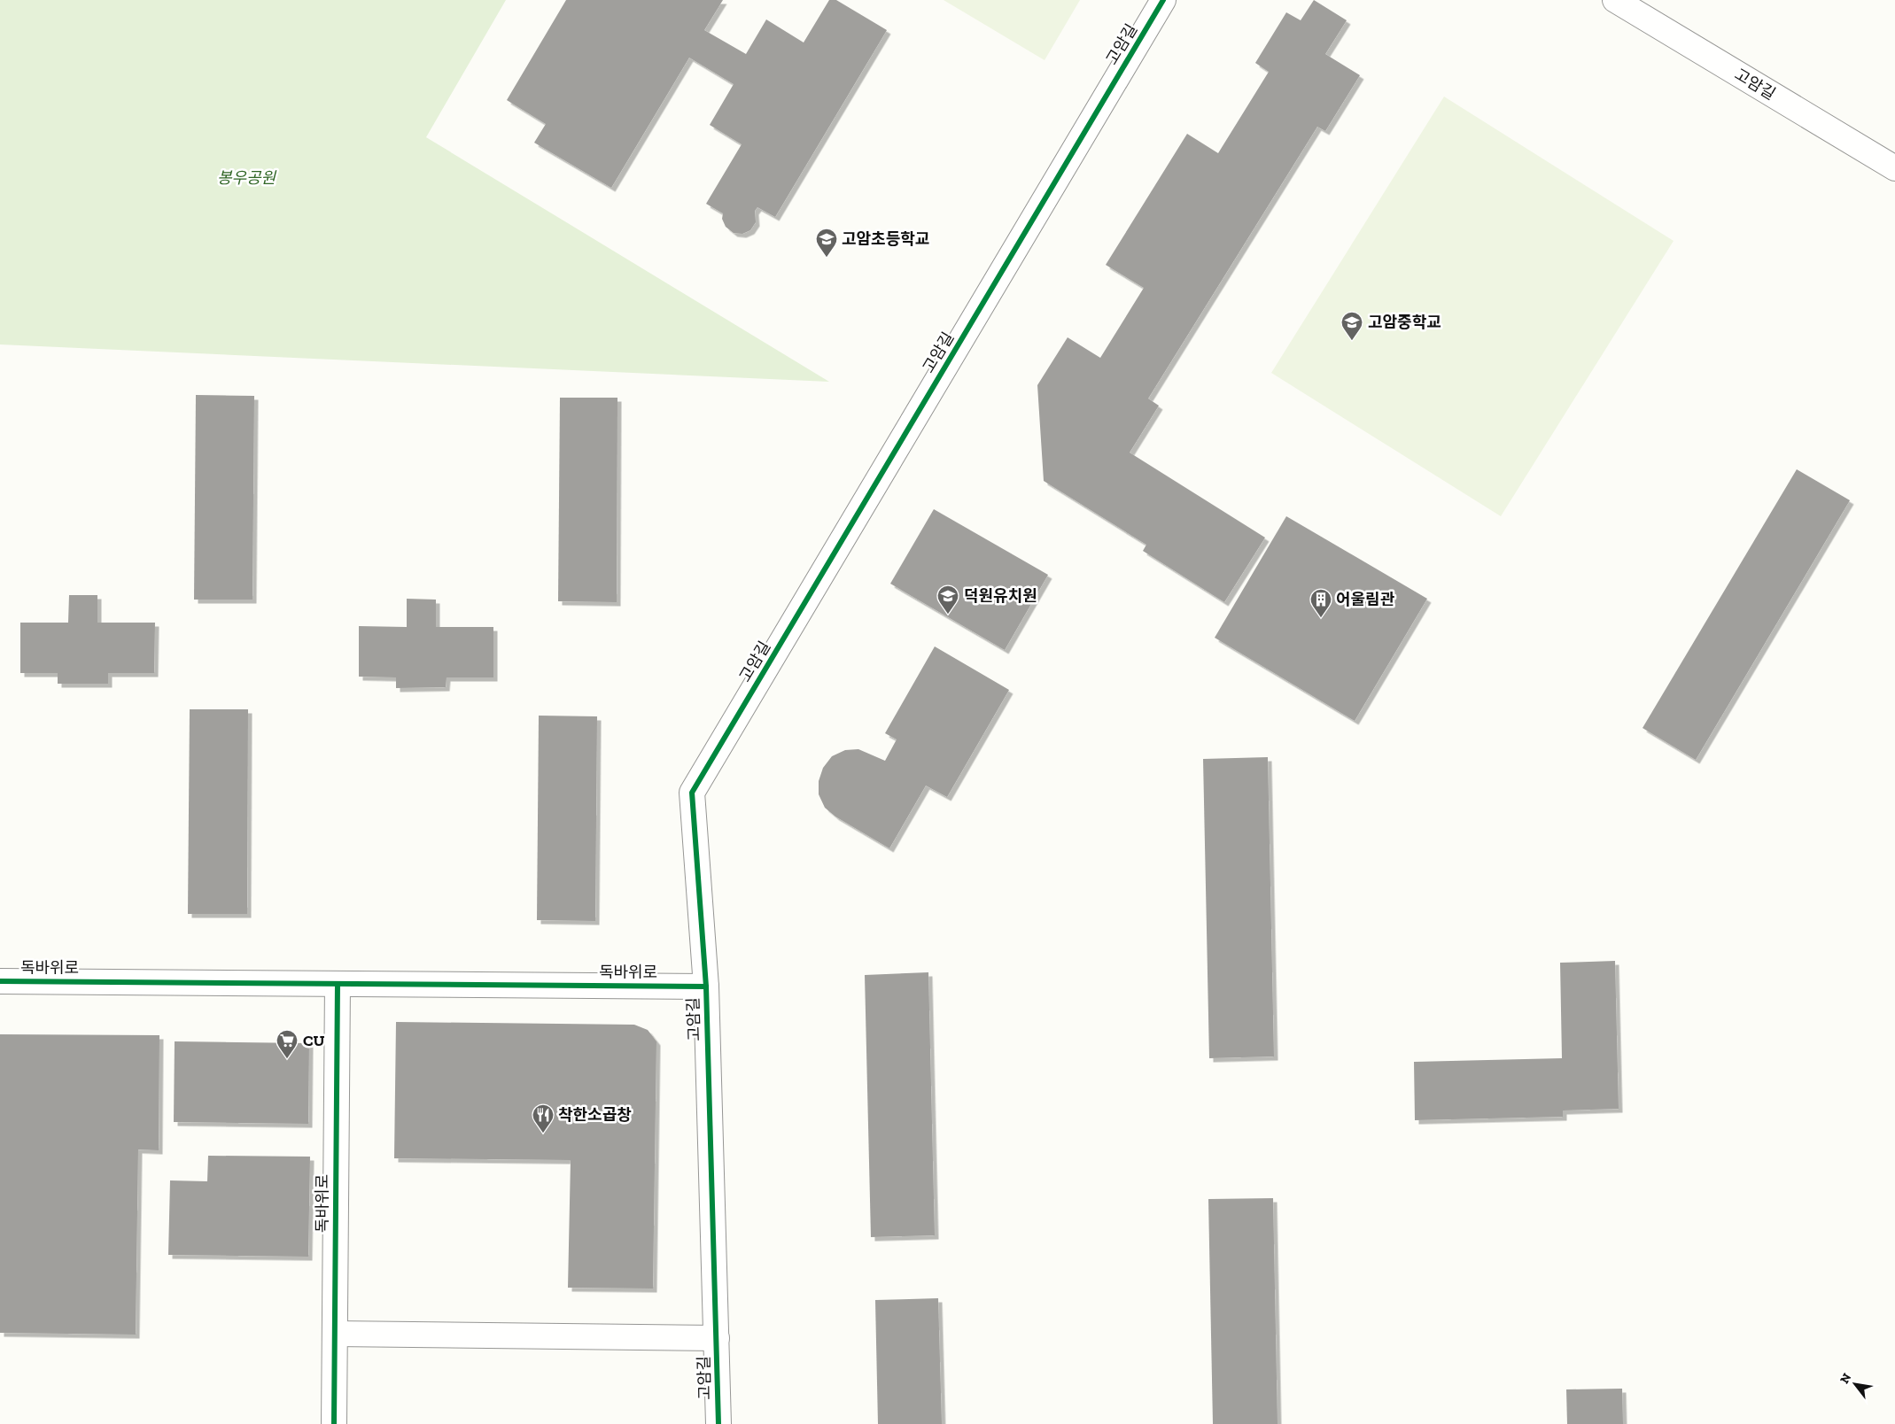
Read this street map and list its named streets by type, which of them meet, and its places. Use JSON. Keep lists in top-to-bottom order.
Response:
{
  "streets": {
    "street": ["고암길", "독바위로"]
  },
  "crossings": [
    ["고암길", "독바위로"]
  ],
  "parks": ["봉우공원"],
  "places": {
    "school or university": ["고암초등학교", "고암중학교", "덕원유치원"],
    "building": ["어울림관"],
    "supermarket": ["CU"],
    "restaurant": ["착한소곱창"]
  },
  "north": "top left"
}
